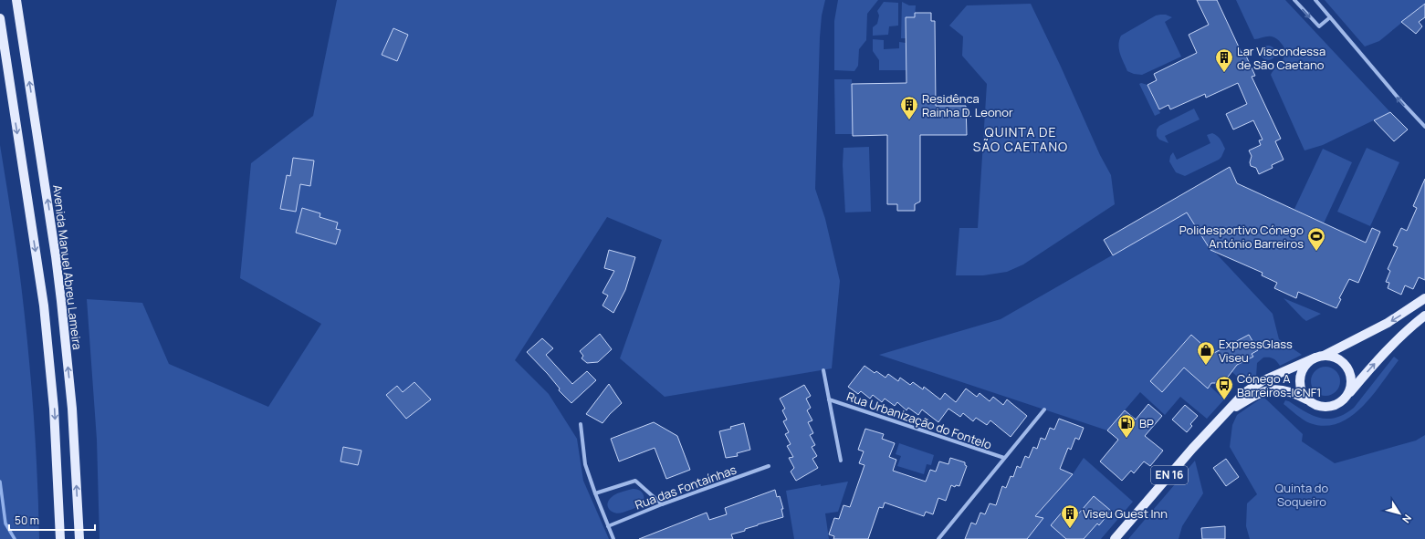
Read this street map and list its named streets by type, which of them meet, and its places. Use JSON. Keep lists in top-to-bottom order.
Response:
{
  "streets": {
    "main road": ["Avenida Manuel Abreu Lameira", "EN 16"],
    "street": ["Rua Urbanização do Fontelo", "Rua das Fontaínhas"]
  },
  "districts": ["QUINTA DE SÃO CAETANO"],
  "parks": ["Quinta do Soqueiro"],
  "places": {
    "building": ["Lar Viscondessa de São Caetano", "Residênca Rainha D. Leonor", "Viseu Guest Inn"],
    "sports": ["Polidesportivo Cónego António Barreiros"],
    "shop": ["ExpressGlass Viseu"],
    "bus stop": ["Cónego A Barreiros-ICNF1"],
    "fuel station": ["BP"]
  },
  "scale_bar": "50 m",
  "north": "bottom right"
}
